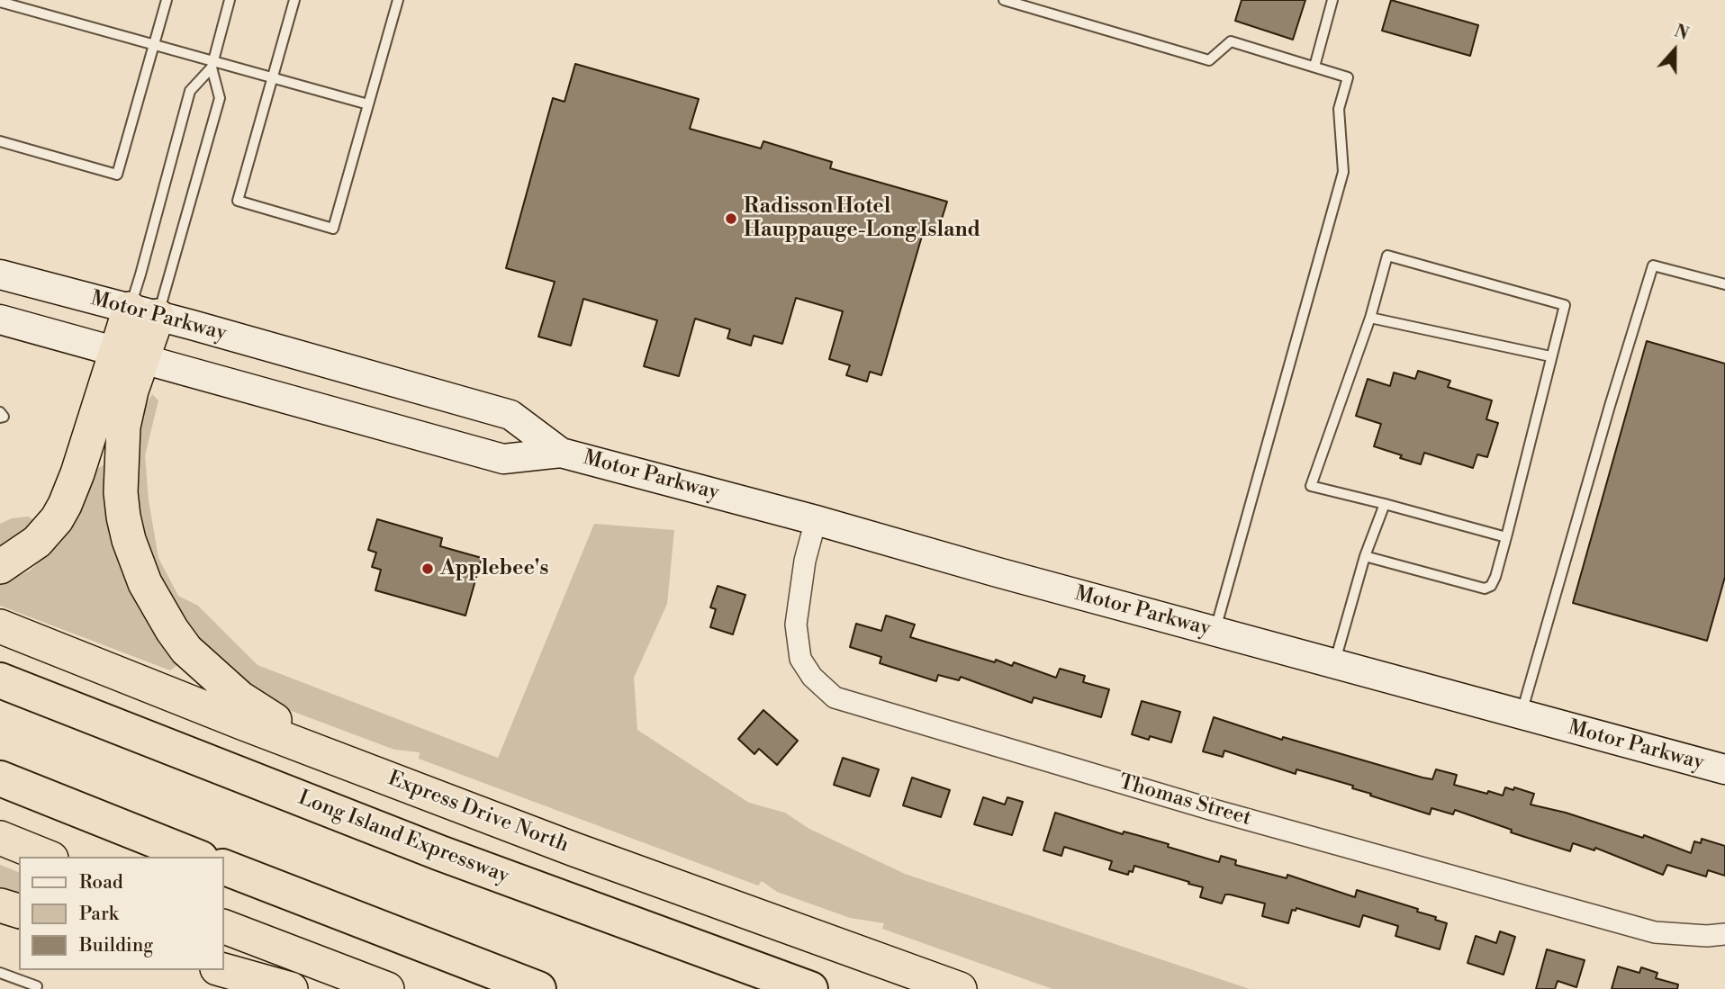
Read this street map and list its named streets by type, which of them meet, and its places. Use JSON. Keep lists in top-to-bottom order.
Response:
{
  "streets": {
    "highway": ["Express Drive North", "Long Island Expressway"],
    "main road": ["Motor Parkway"],
    "street": ["Thomas Street"]
  },
  "crossings": [
    ["Motor Parkway", "Thomas Street"]
  ],
  "places": ["Radisson Hotel Hauppauge-Long Island", "Applebee's"],
  "legend": ["Road", "Park", "Building"],
  "north": "top"
}
